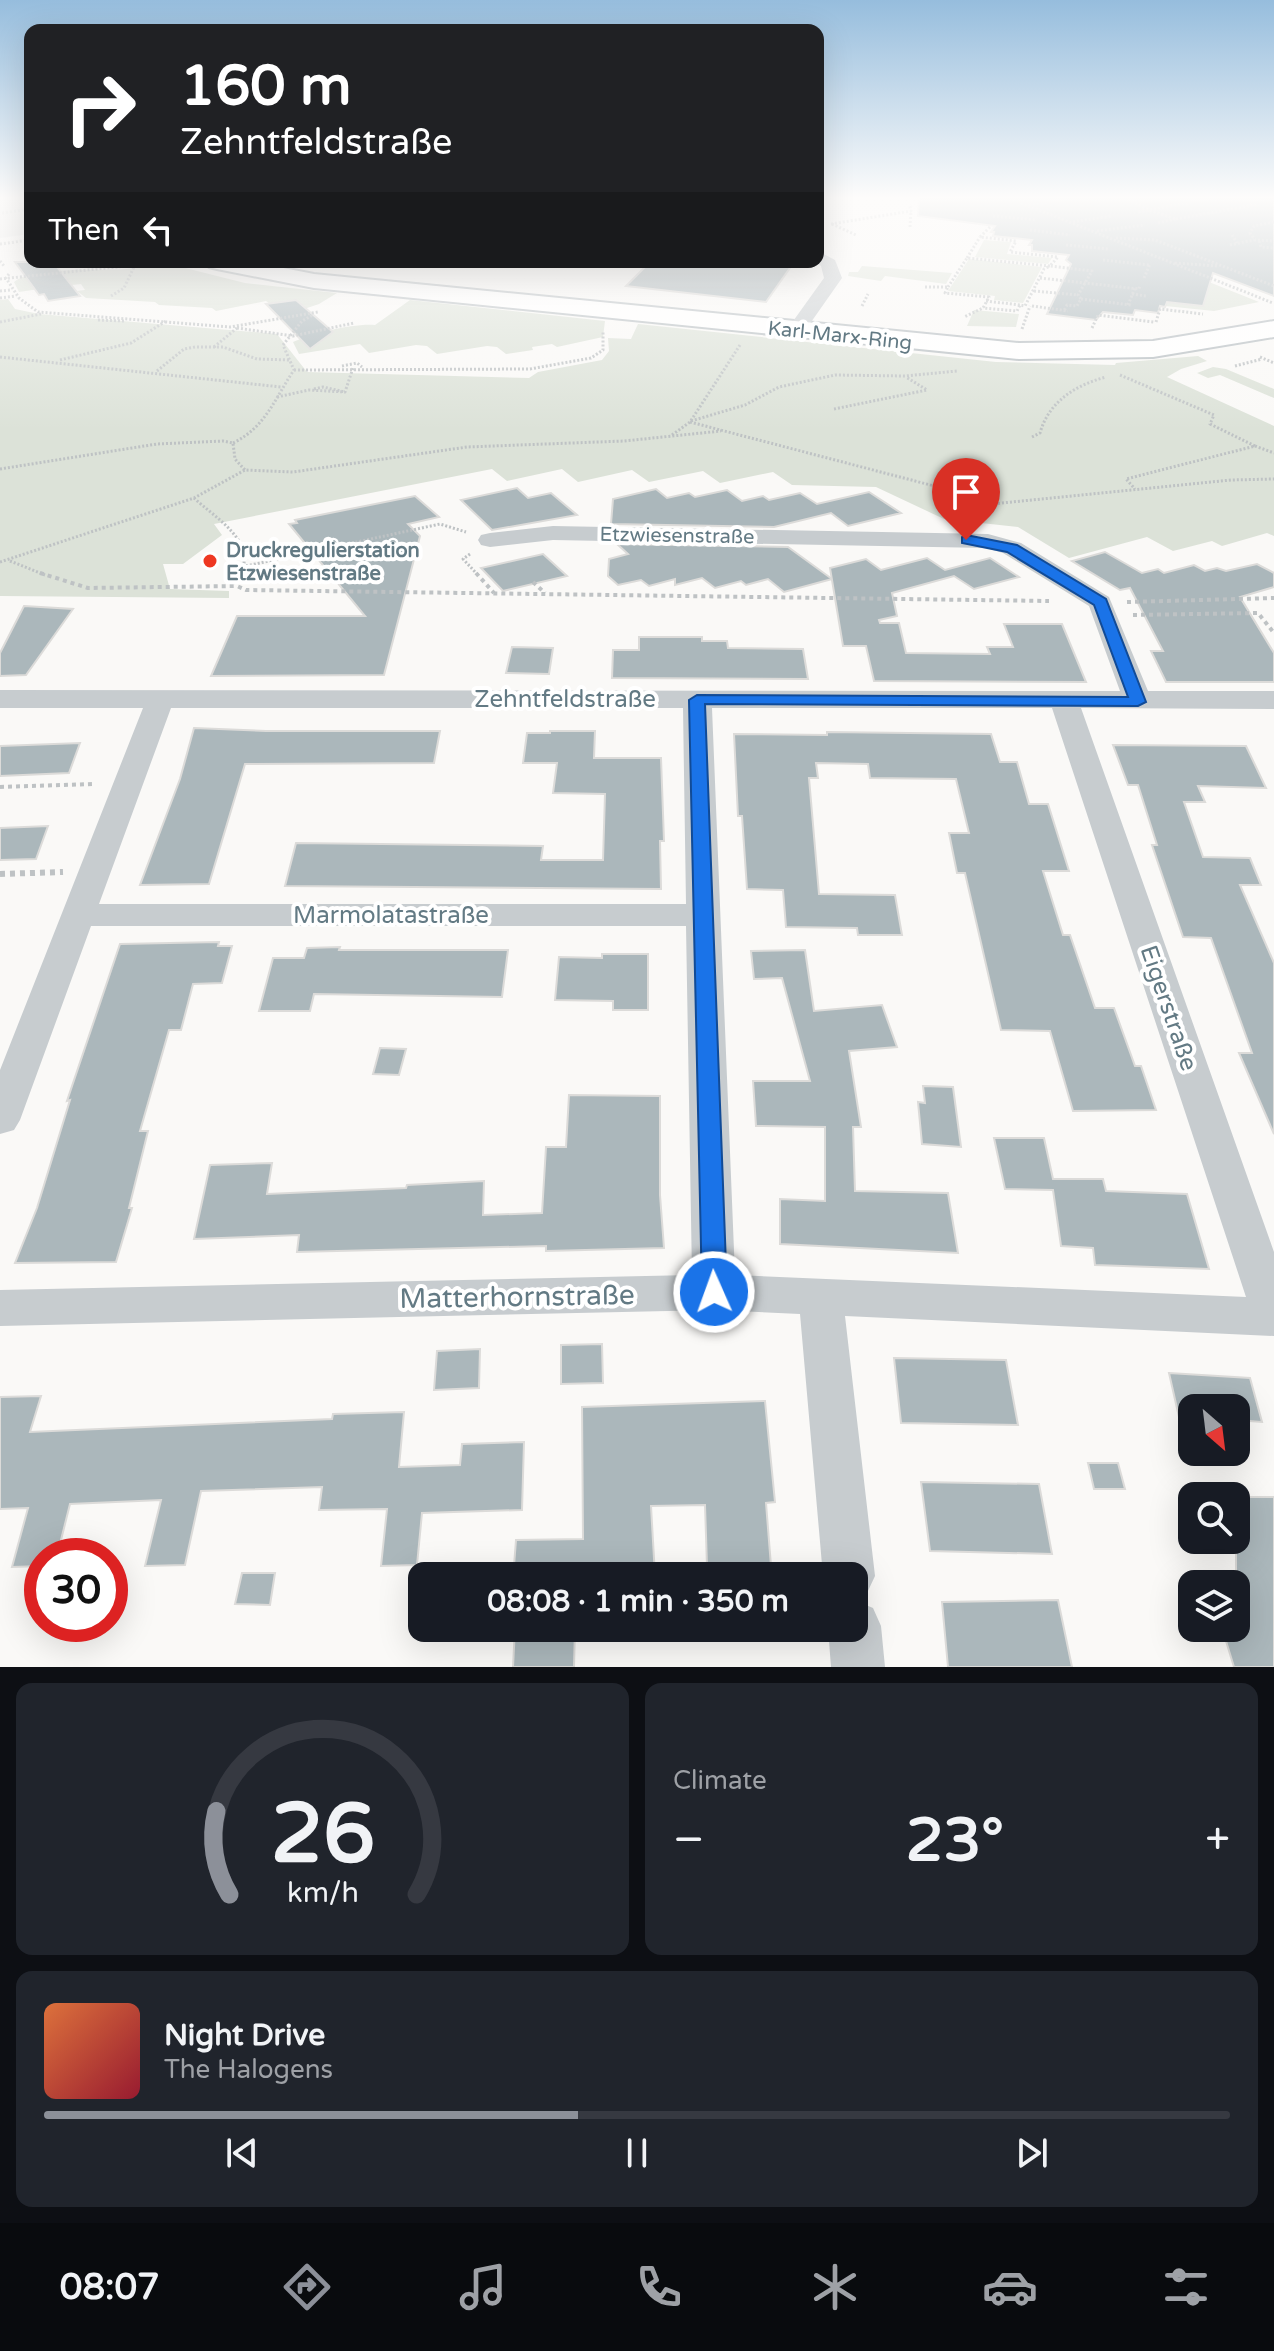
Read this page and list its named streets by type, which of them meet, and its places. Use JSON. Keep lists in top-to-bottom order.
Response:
{
  "streets": {
    "main road": ["Karl-Marx-Ring"],
    "street": [
      "Etzwiesenstraße",
      "Zehntfeldstraße",
      "Marmolatastraße",
      "Eigerstraße",
      "Matterhornstraße"
    ]
  },
  "crossings": [
    ["Zehntfeldstraße", "Eigerstraße"],
    ["Eigerstraße", "Matterhornstraße"]
  ],
  "places": ["Druckregulierstation Etzwiesenstraße"],
  "north": "bottom right",
  "page": {
    "turn": ["160 m", "Zehntfeldstraße"],
    "then": "Then",
    "limit": "30",
    "trip": "08:08 · 1 min · 350 m",
    "tile": "Climate",
    "heat": ["−", "23°", "+"],
    "song": ["Night Drive", "The Halogens"],
    "tabs": "08:07",
    "gauge": ["26", "km/h"]
  }
}
